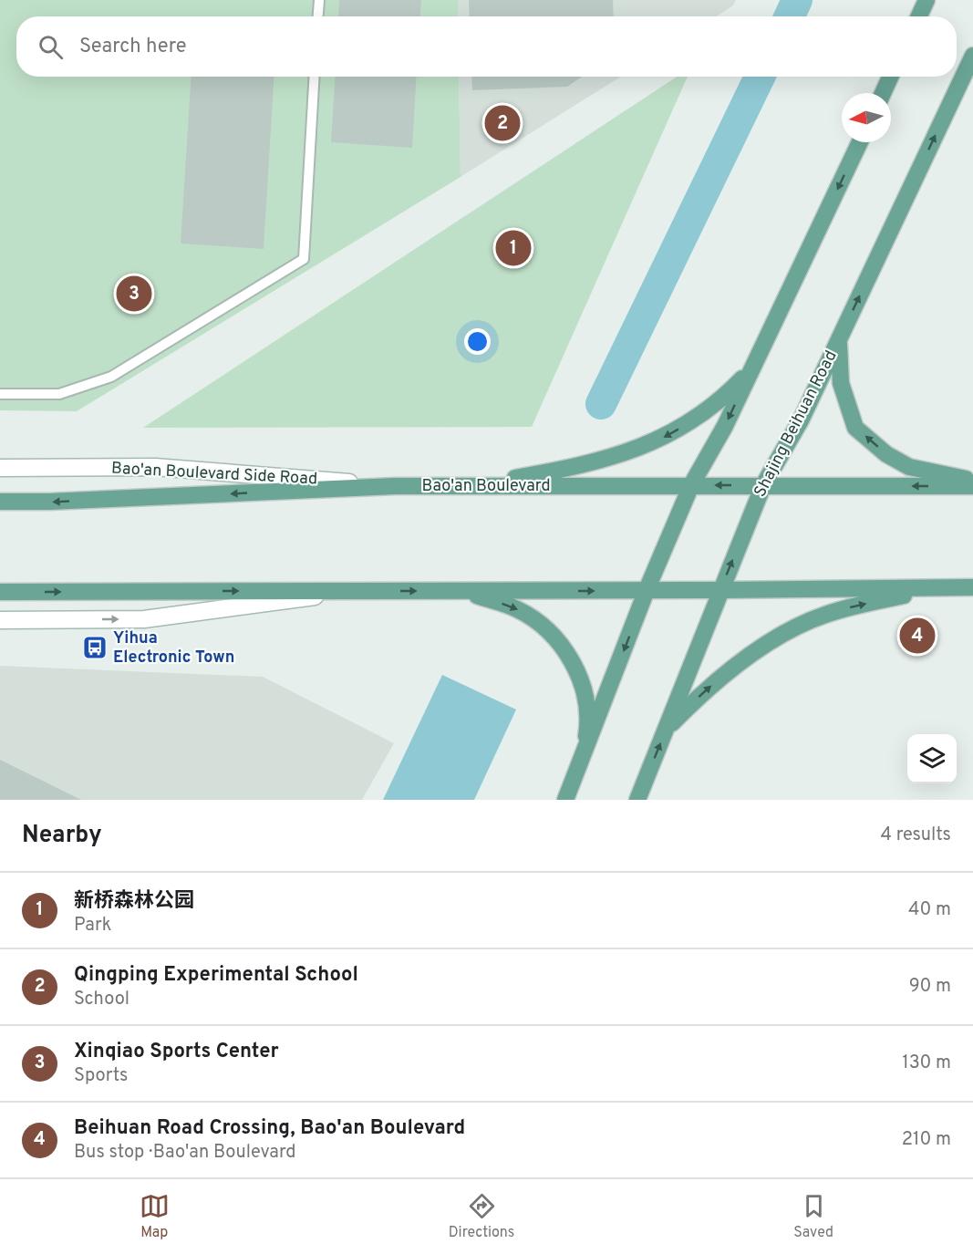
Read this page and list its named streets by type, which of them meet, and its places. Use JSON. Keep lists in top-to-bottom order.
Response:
{
  "streets": {
    "main road": ["Shajing Beihuan Road", "Bao'an Boulevard Side Road", "Bao'an Boulevard"]
  },
  "crossings": [
    ["Shajing Beihuan Road", "Bao'an Boulevard"],
    ["Bao'an Boulevard Side Road", "Bao'an Boulevard"]
  ],
  "places": {
    "bus stop": ["Yihua Electronic Town"]
  },
  "north": "left",
  "page": {
    "search": "Search here",
    "pins": [
      "2",
      "1",
      "3",
      "4"
    ],
    "heading": ["Nearby", "4 results"],
    "list": [
      {
        "mark": "1",
        "name": "新桥森林公园",
        "note": "Park",
        "value": "40 m"
      },
      {
        "mark": "2",
        "name": "Qingping Experimental School",
        "note": "School",
        "value": "90 m"
      },
      {
        "mark": "3",
        "name": "Xinqiao Sports Center",
        "note": "Sports",
        "value": "130 m"
      },
      {
        "mark": "4",
        "name": "Beihuan Road Crossing, Bao'an Boulevard",
        "note": "Bus stop · Bao'an Boulevard",
        "value": "210 m"
      }
    ],
    "nav": ["Map", "Directions", "Saved"]
  }
}
